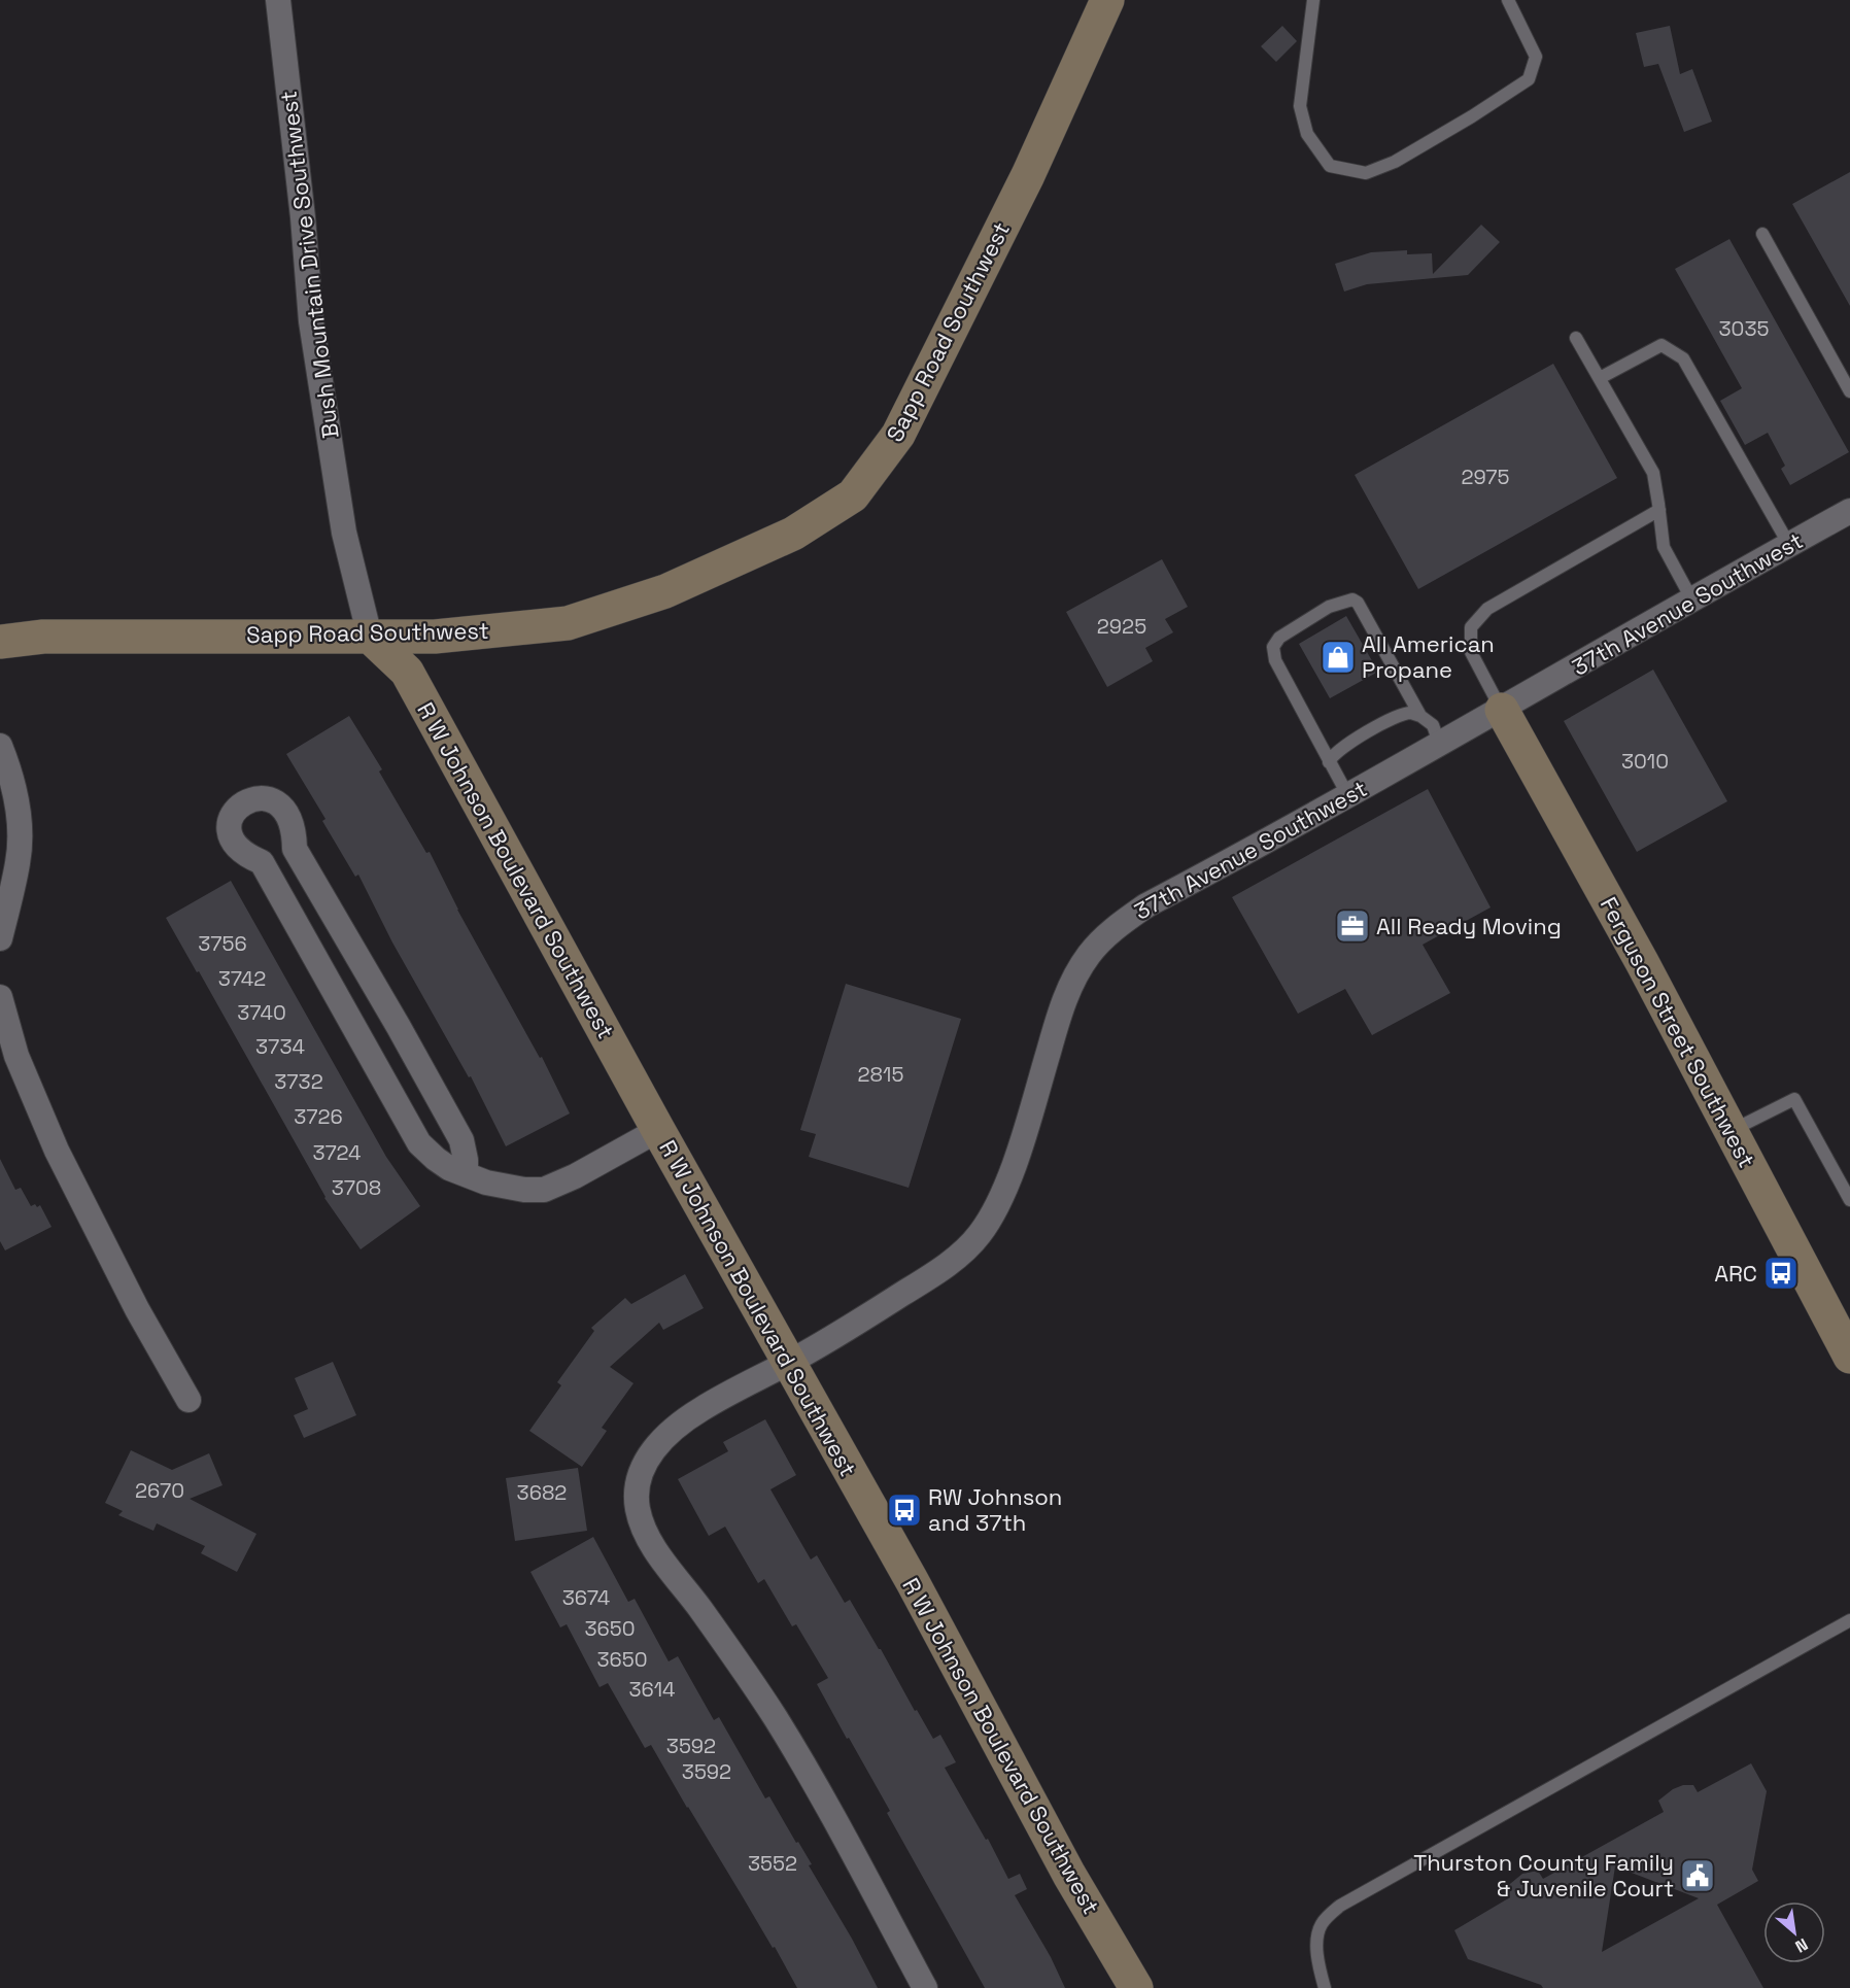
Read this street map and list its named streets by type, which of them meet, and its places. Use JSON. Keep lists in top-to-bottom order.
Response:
{
  "streets": {
    "street": [
      "Bush Mountain Drive Southwest",
      "Sapp Road Southwest",
      "37th Avenue Southwest",
      "R W Johnson Boulevard Southwest",
      "Ferguson Street Southwest"
    ]
  },
  "crossings": [
    ["Bush Mountain Drive Southwest", "Sapp Road Southwest"],
    ["Bush Mountain Drive Southwest", "R W Johnson Boulevard Southwest"],
    ["Sapp Road Southwest", "R W Johnson Boulevard Southwest"],
    ["37th Avenue Southwest", "R W Johnson Boulevard Southwest"],
    ["37th Avenue Southwest", "Ferguson Street Southwest"]
  ],
  "places": {
    "shop": ["All American Propane"],
    "office": ["All Ready Moving"],
    "bus stop": ["ARC", "RW Johnson and 37th"],
    "public building": ["Thurston County Family & Juvenile Court"]
  },
  "house_numbers": [
    "3035",
    "2975",
    "2925",
    "3010",
    "3756",
    "3742",
    "3740",
    "3734",
    "2815",
    "3732",
    "3726",
    "3724",
    "3708",
    "2670",
    "3682",
    "3674",
    "3650",
    "3650",
    "3614",
    "3592",
    "3592",
    "3552"
  ],
  "north": "bottom right"
}
